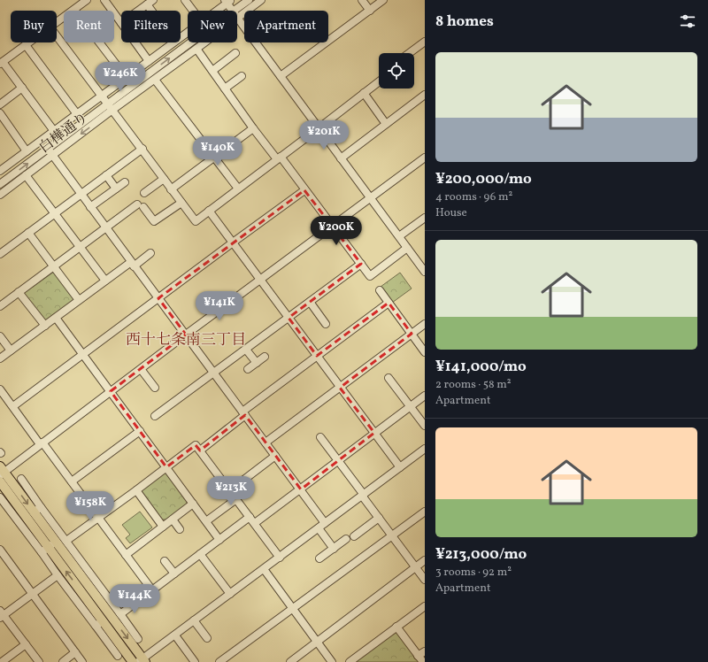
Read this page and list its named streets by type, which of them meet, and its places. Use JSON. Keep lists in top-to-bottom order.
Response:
{
  "streets": {
    "street": ["白樺通り"]
  },
  "districts": ["西十七条南三丁目"],
  "page": {
    "heading": "8 homes",
    "chip": [
      "Buy",
      "Rent",
      "Filters",
      "New",
      "Apartment"
    ],
    "list": [
      {
        "name": "¥200,000/mo",
        "note": "4 rooms · 96 m² · House"
      },
      {
        "name": "¥141,000/mo",
        "note": "2 rooms · 58 m² · Apartment"
      },
      {
        "name": "¥213,000/mo",
        "note": "3 rooms · 92 m² · Apartment"
      }
    ],
    "price": [
      "¥246K",
      "¥201K",
      "¥140K",
      "¥200K",
      "¥141K",
      "¥213K",
      "¥158K",
      "¥144K"
    ]
  }
}
